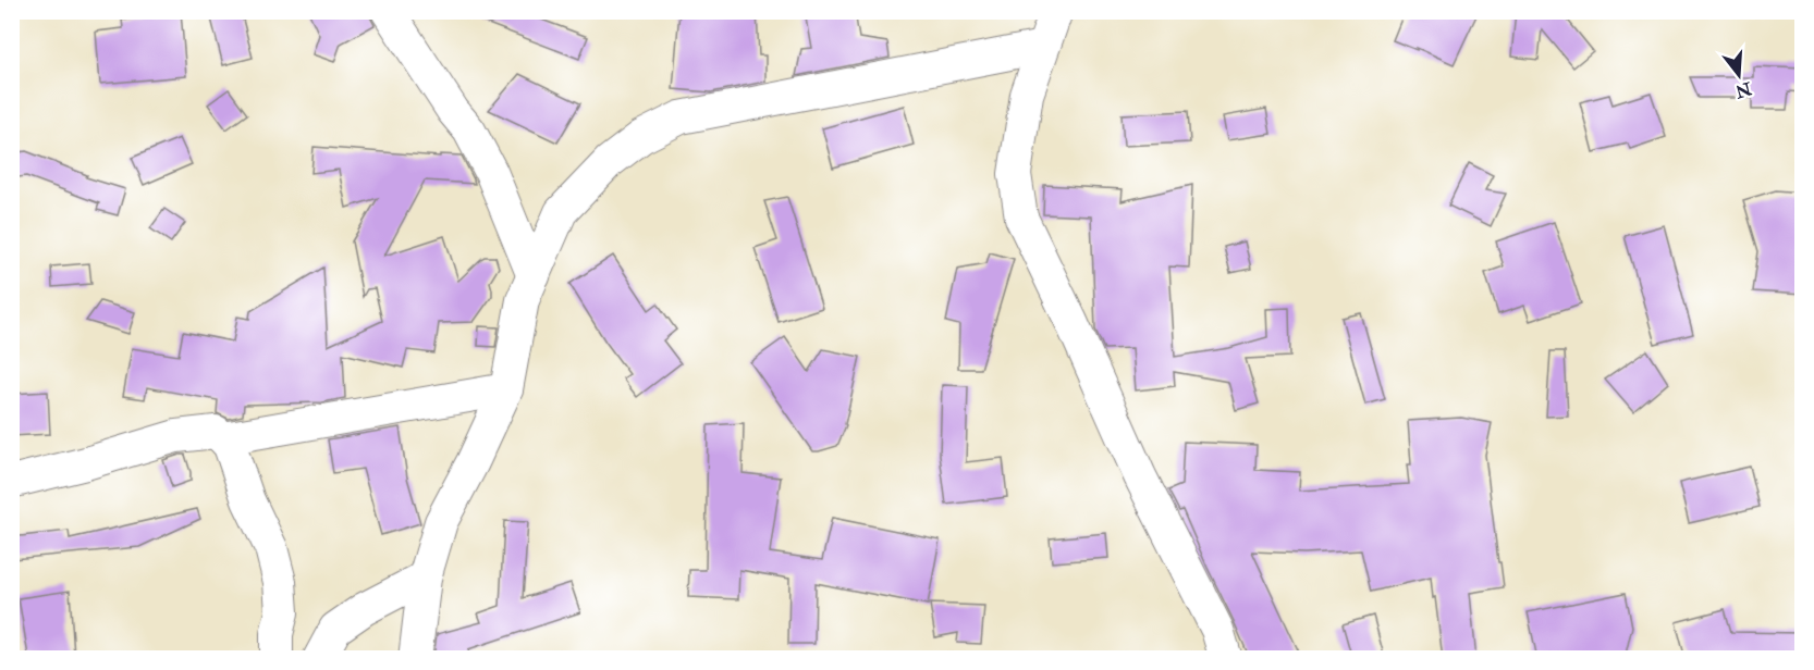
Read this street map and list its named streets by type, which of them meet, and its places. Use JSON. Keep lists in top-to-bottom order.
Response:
{
  "north": "bottom"
}
